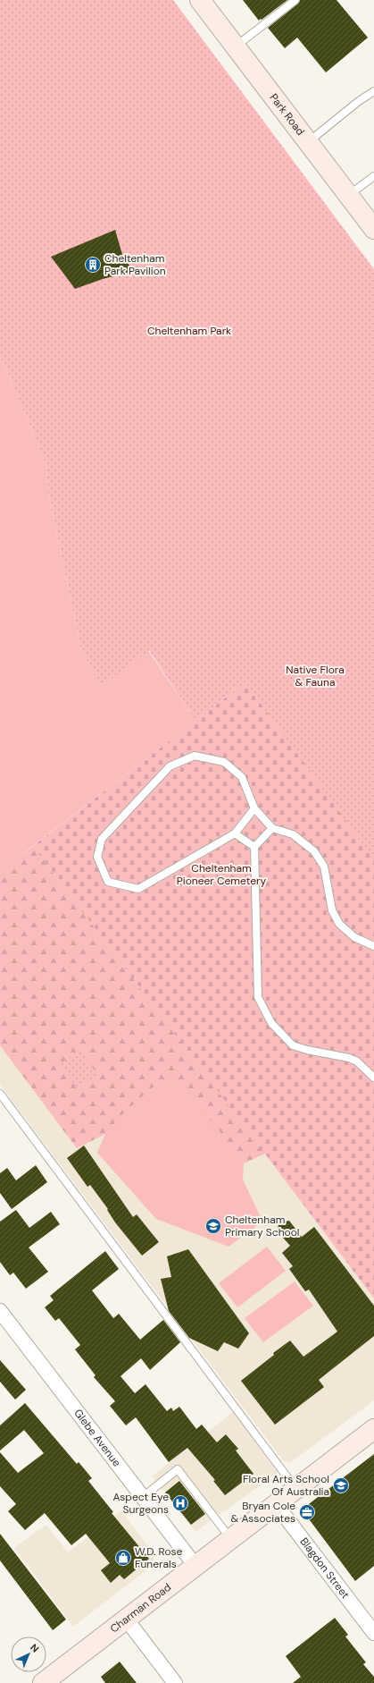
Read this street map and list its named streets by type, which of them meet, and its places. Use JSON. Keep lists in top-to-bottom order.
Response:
{
  "streets": {
    "main road": ["Park Road", "Charman Road"],
    "street": ["Glebe Avenue", "Blagdon Street"]
  },
  "crossings": [
    ["Glebe Avenue", "Charman Road"],
    ["Blagdon Street", "Charman Road"]
  ],
  "parks": ["Cheltenham Park", "Native Flora & Fauna", "Cheltenham Pioneer Cemetery"],
  "places": {
    "building": ["Cheltenham Park Pavilion"],
    "school or university": ["Cheltenham Primary School", "Floral Arts School Of Australia"],
    "hospital": ["Aspect Eye Surgeons"],
    "office": ["Bryan Cole & Associates"],
    "shop": ["W.D. Rose Funerals"]
  },
  "north": "top right"
}
